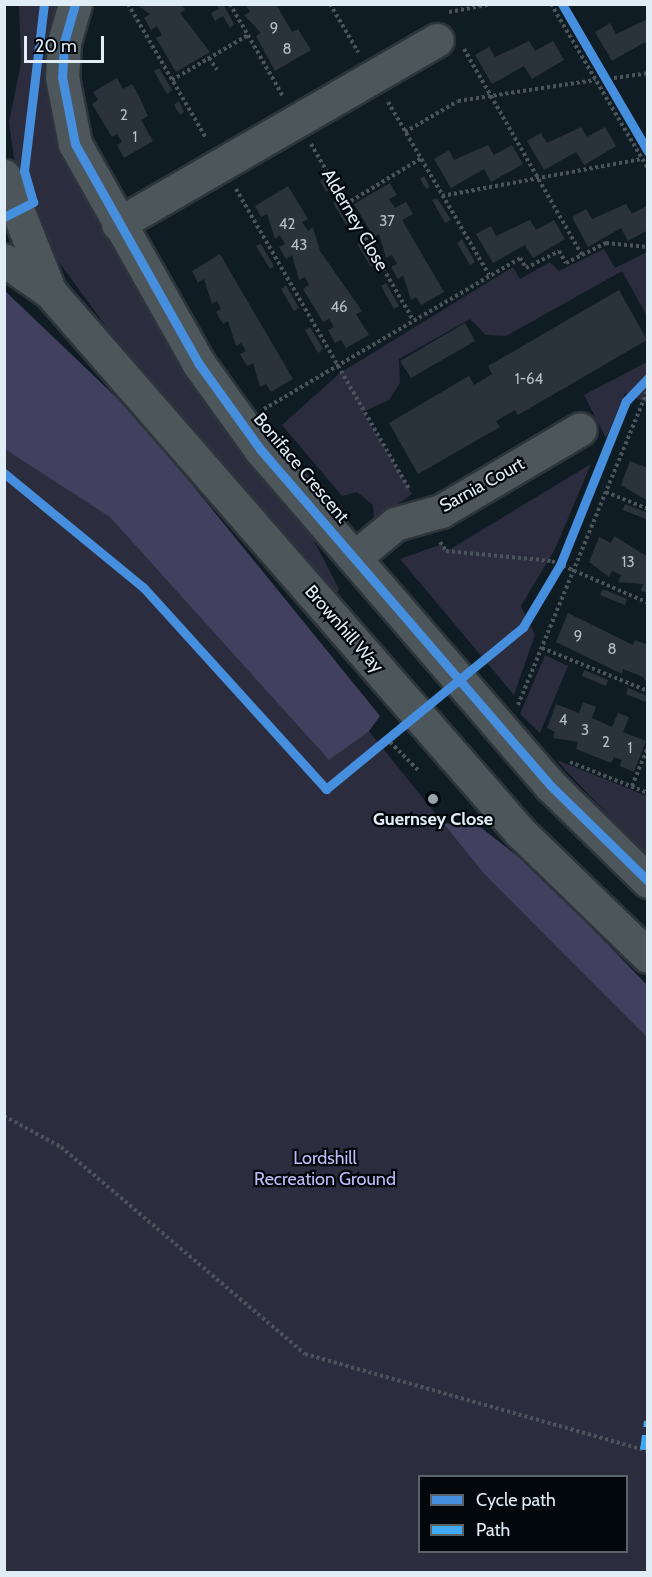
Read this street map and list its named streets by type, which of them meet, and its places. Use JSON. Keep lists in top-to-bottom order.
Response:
{
  "streets": {
    "street": ["Boniface Crescent", "Sarnia Court", "Brownhill Way"],
    "path": ["Alderney Close"]
  },
  "crossings": [
    ["Boniface Crescent", "Sarnia Court"]
  ],
  "parks": ["Lordshill Recreation Ground"],
  "places": ["Guernsey Close"],
  "house_numbers": [
    "9",
    "8",
    "2",
    "1",
    "37",
    "42",
    "43",
    "46",
    "1-64",
    "13",
    "9",
    "8",
    "4",
    "3",
    "2",
    "1"
  ],
  "legend": ["Cycle path", "Path"],
  "scale_bar": "20 m"
}
